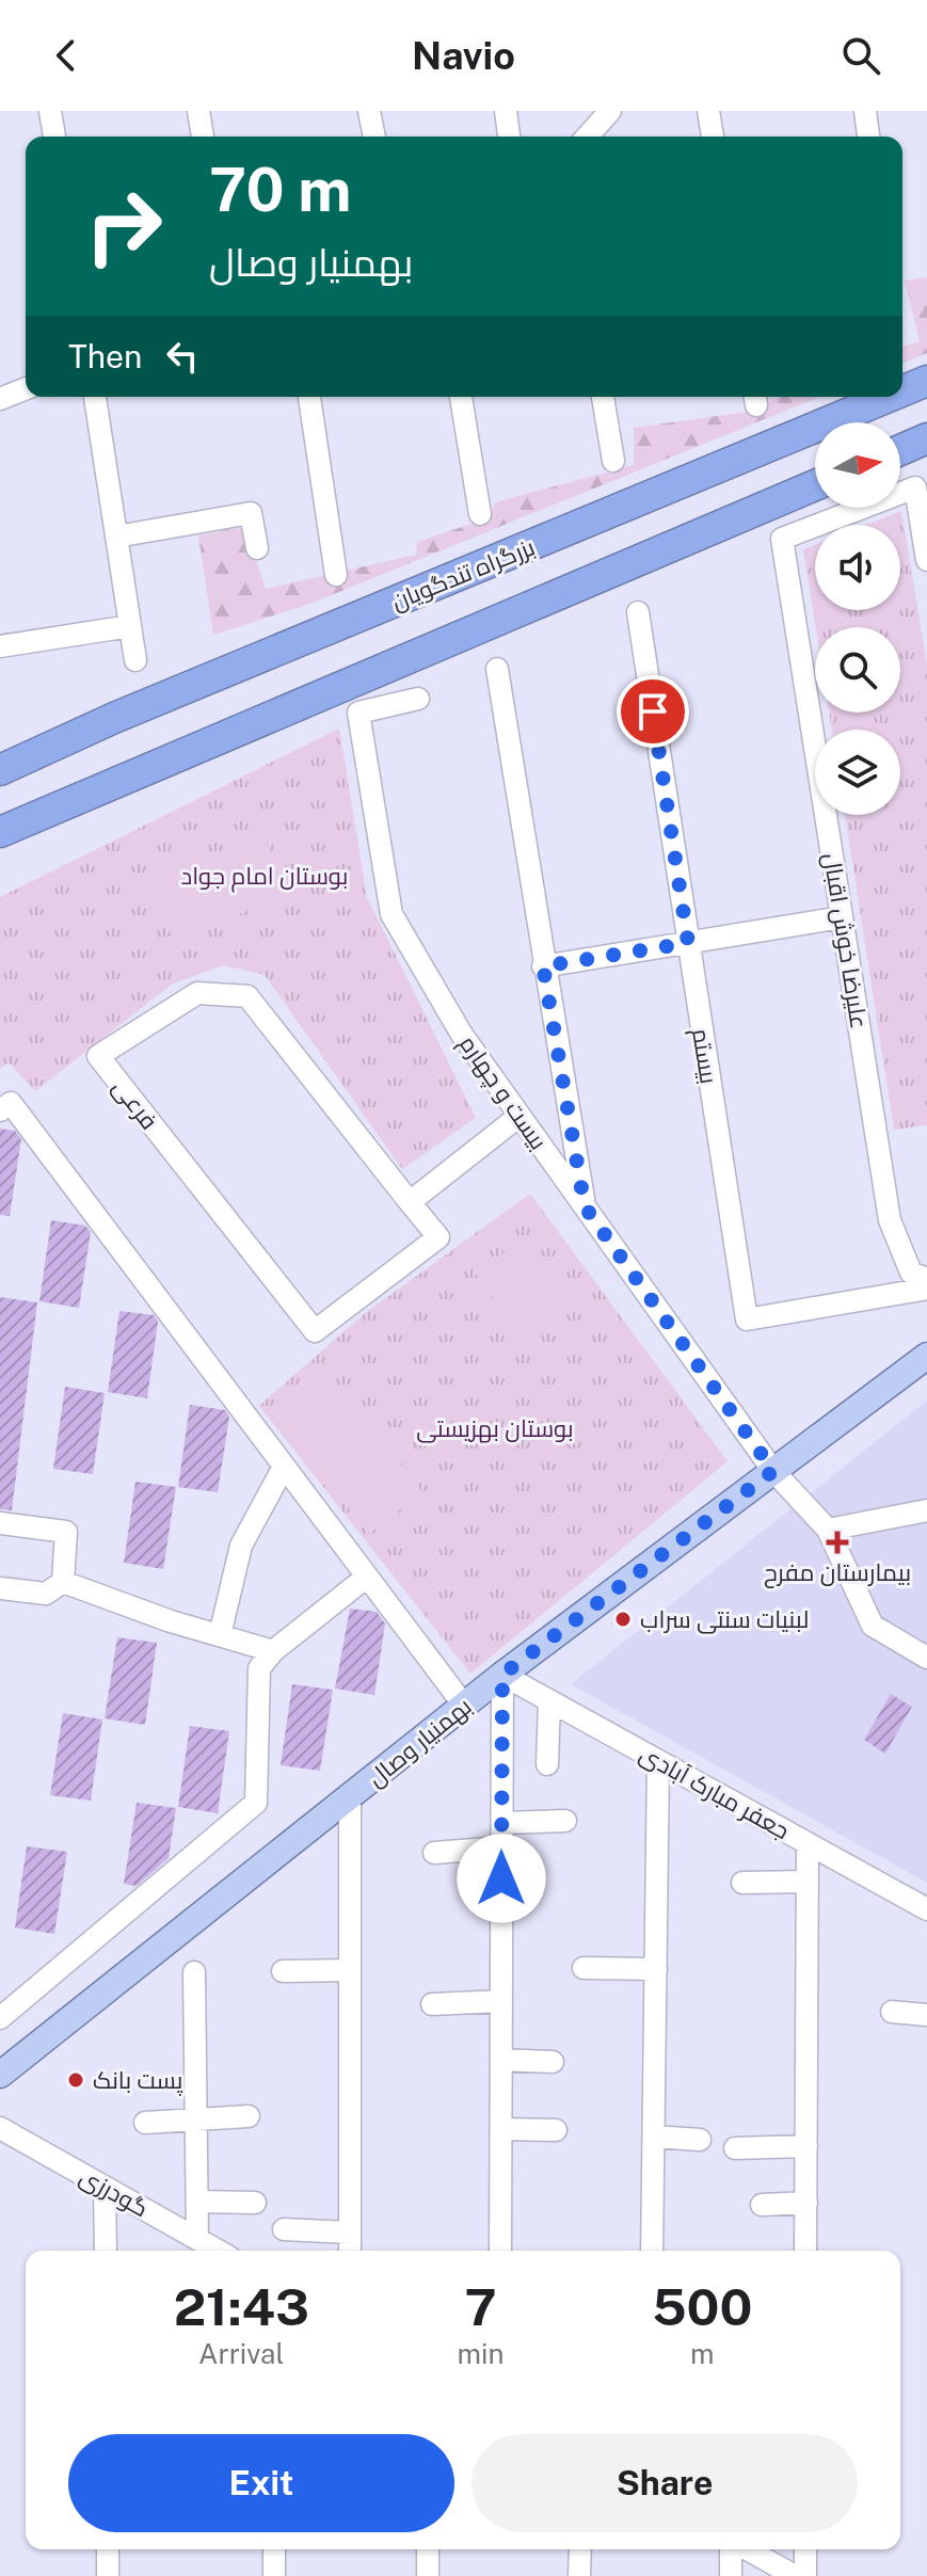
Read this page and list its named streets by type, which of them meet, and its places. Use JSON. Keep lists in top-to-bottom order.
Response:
{
  "streets": {
    "highway": ["بزرگراه تندگویان"],
    "main road": ["بهمنیار وصال"],
    "street": [
      "علیرضا خوش اقبال",
      "بیستم",
      "بیست و چهارم",
      "فرعی",
      "جعفر مبارک آبادی",
      "گودرزی"
    ]
  },
  "crossings": [
    ["بیست و چهارم", "بهمنیار وصال"],
    ["بهمنیار وصال", "جعفر مبارک آبادی"]
  ],
  "parks": ["بوستان امام جواد", "بوستان بهزیستی"],
  "places": {
    "health": ["بیمارستان مفرح"],
    "other": ["لبنیات سنتی سراب", "پست بانک"]
  },
  "north": "right",
  "page": {
    "header": "Navio",
    "turn": ["70 m", "بهمنیار وصال"],
    "then": "Then",
    "eta": [
      "21:43",
      "Arrival",
      "7",
      "min",
      "500",
      "m"
    ],
    "buttons": ["Exit", "Share"]
  }
}
